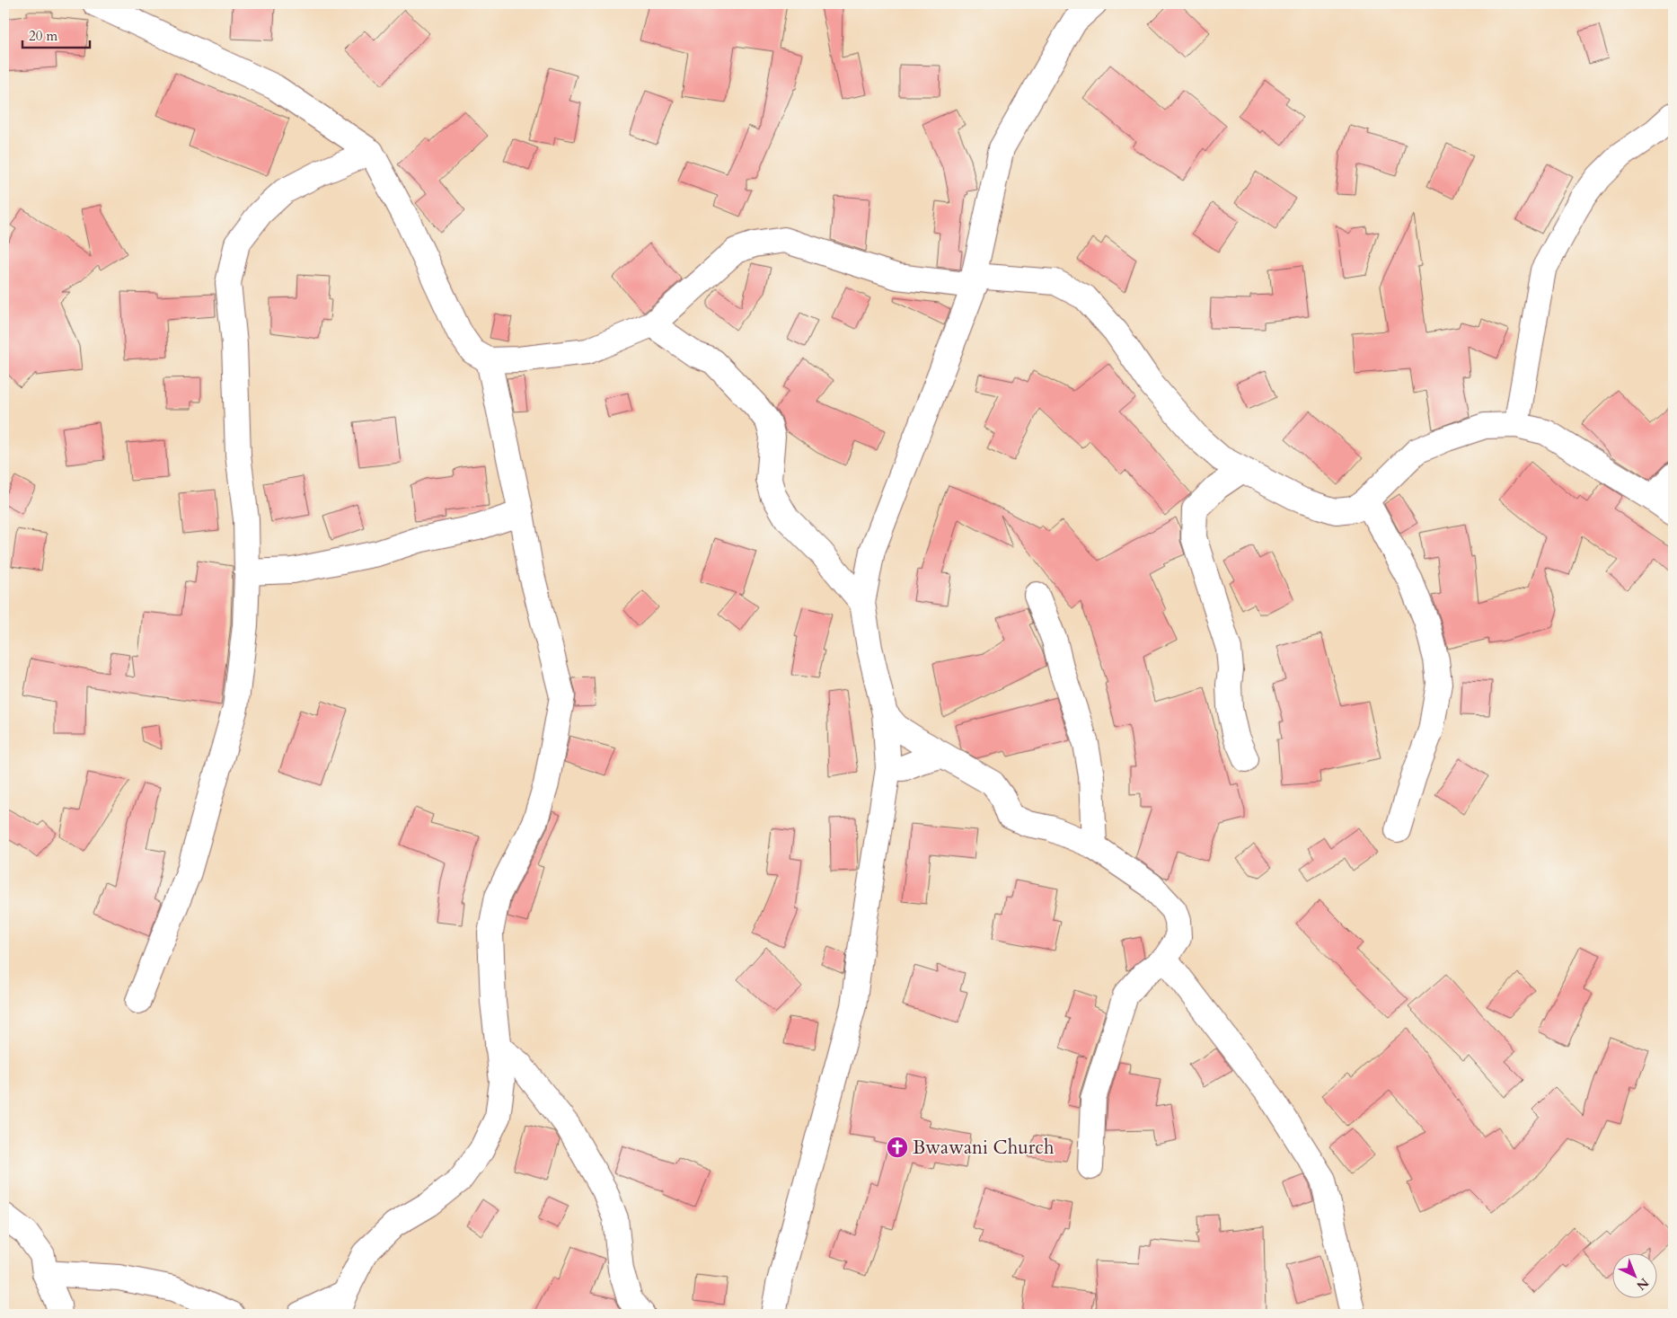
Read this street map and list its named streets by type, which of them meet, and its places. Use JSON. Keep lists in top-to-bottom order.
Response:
{
  "places": {
    "church": ["Bwawani Church"]
  },
  "scale_bar": "20 m",
  "north": "bottom right"
}
